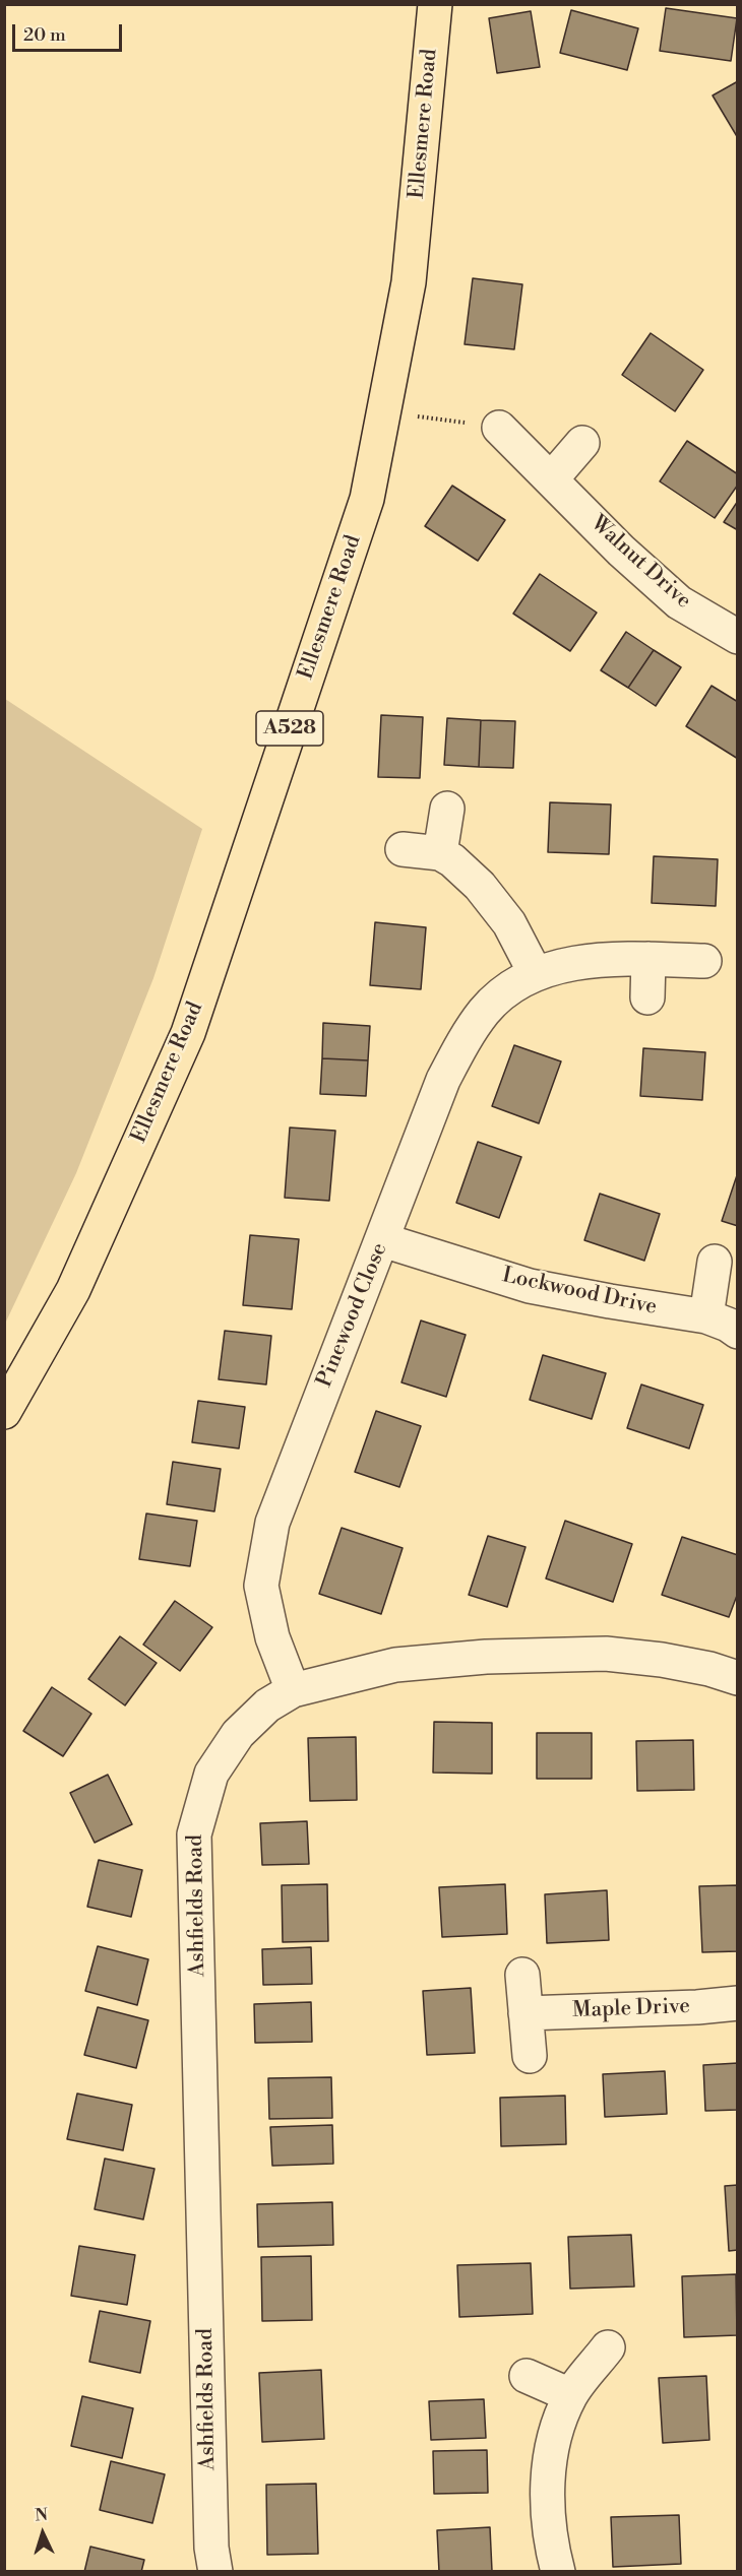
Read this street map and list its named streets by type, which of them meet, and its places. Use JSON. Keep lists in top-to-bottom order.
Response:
{
  "streets": {
    "main road": ["Ellesmere Road", "A528"],
    "street": [
      "Walnut Drive",
      "Lockwood Drive",
      "Pinewood Close",
      "Ashfields Road",
      "Maple Drive"
    ]
  },
  "crossings": [
    ["Lockwood Drive", "Pinewood Close"],
    ["Pinewood Close", "Ashfields Road"]
  ],
  "scale_bar": "20 m",
  "north": "top"
}
